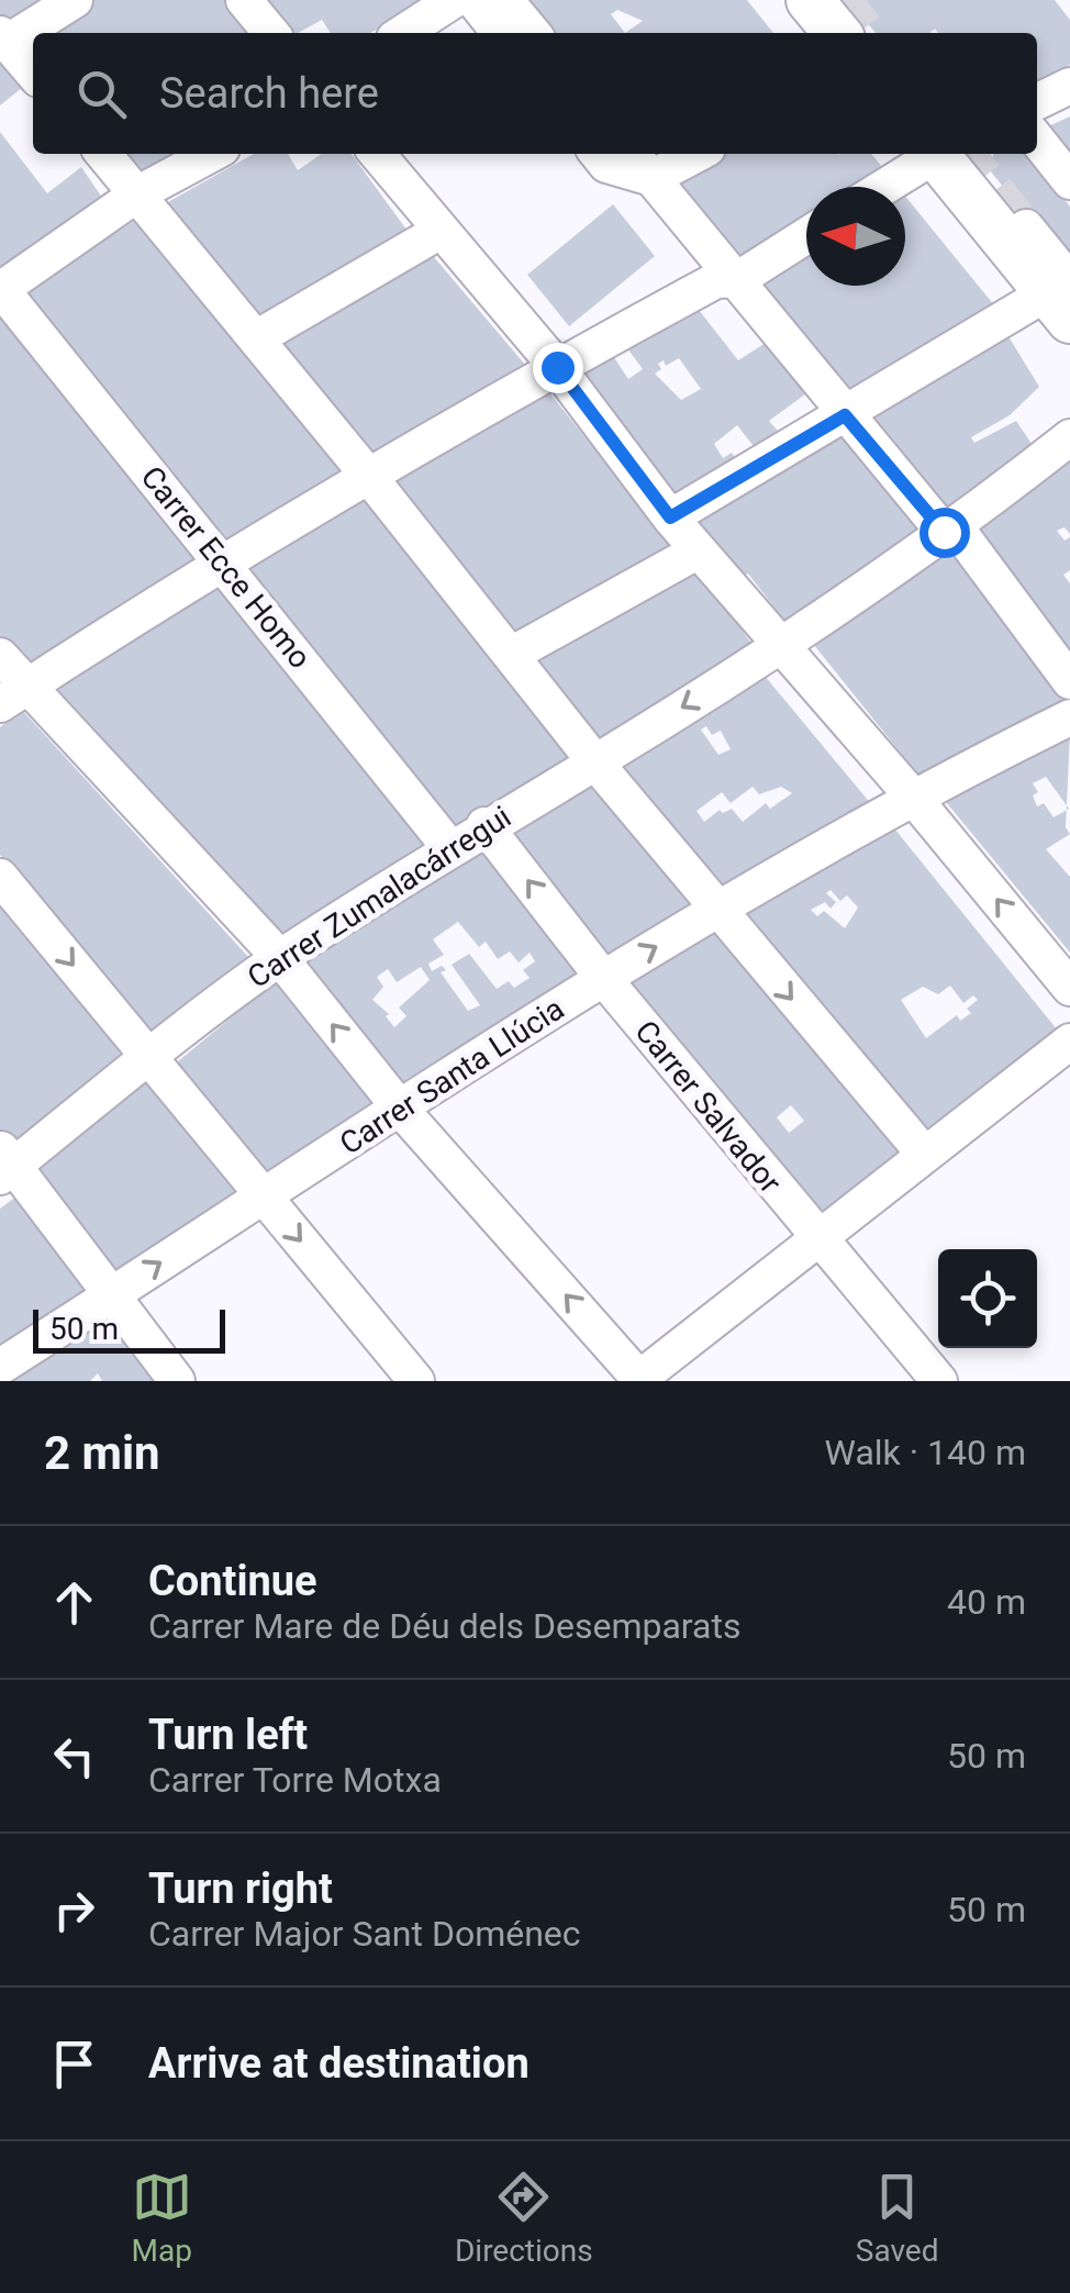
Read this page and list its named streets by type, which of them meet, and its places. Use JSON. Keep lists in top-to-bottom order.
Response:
{
  "streets": {
    "street": [
      "Carrer Ecce Homo",
      "Carrer Zumalacárregui",
      "Carrer Santa Llúcia",
      "Carrer Salvador"
    ]
  },
  "crossings": [
    ["Carrer Ecce Homo", "Carrer Zumalacárregui"],
    ["Carrer Zumalacárregui", "Carrer Salvador"],
    ["Carrer Santa Llúcia", "Carrer Salvador"]
  ],
  "scale_bar": "50 m",
  "north": "left",
  "page": {
    "search": "Search here",
    "scale": "50 m",
    "heading": ["2 min", "Walk · 140 m"],
    "list": [
      ["Continue", "Carrer Mare de Déu dels Desemparats", "40 m"],
      ["Turn left", "Carrer Torre Motxa", "50 m"],
      ["Turn right", "Carrer Major Sant Doménec", "50 m"],
      "Arrive at destination"
    ],
    "nav": ["Map", "Directions", "Saved"]
  }
}
